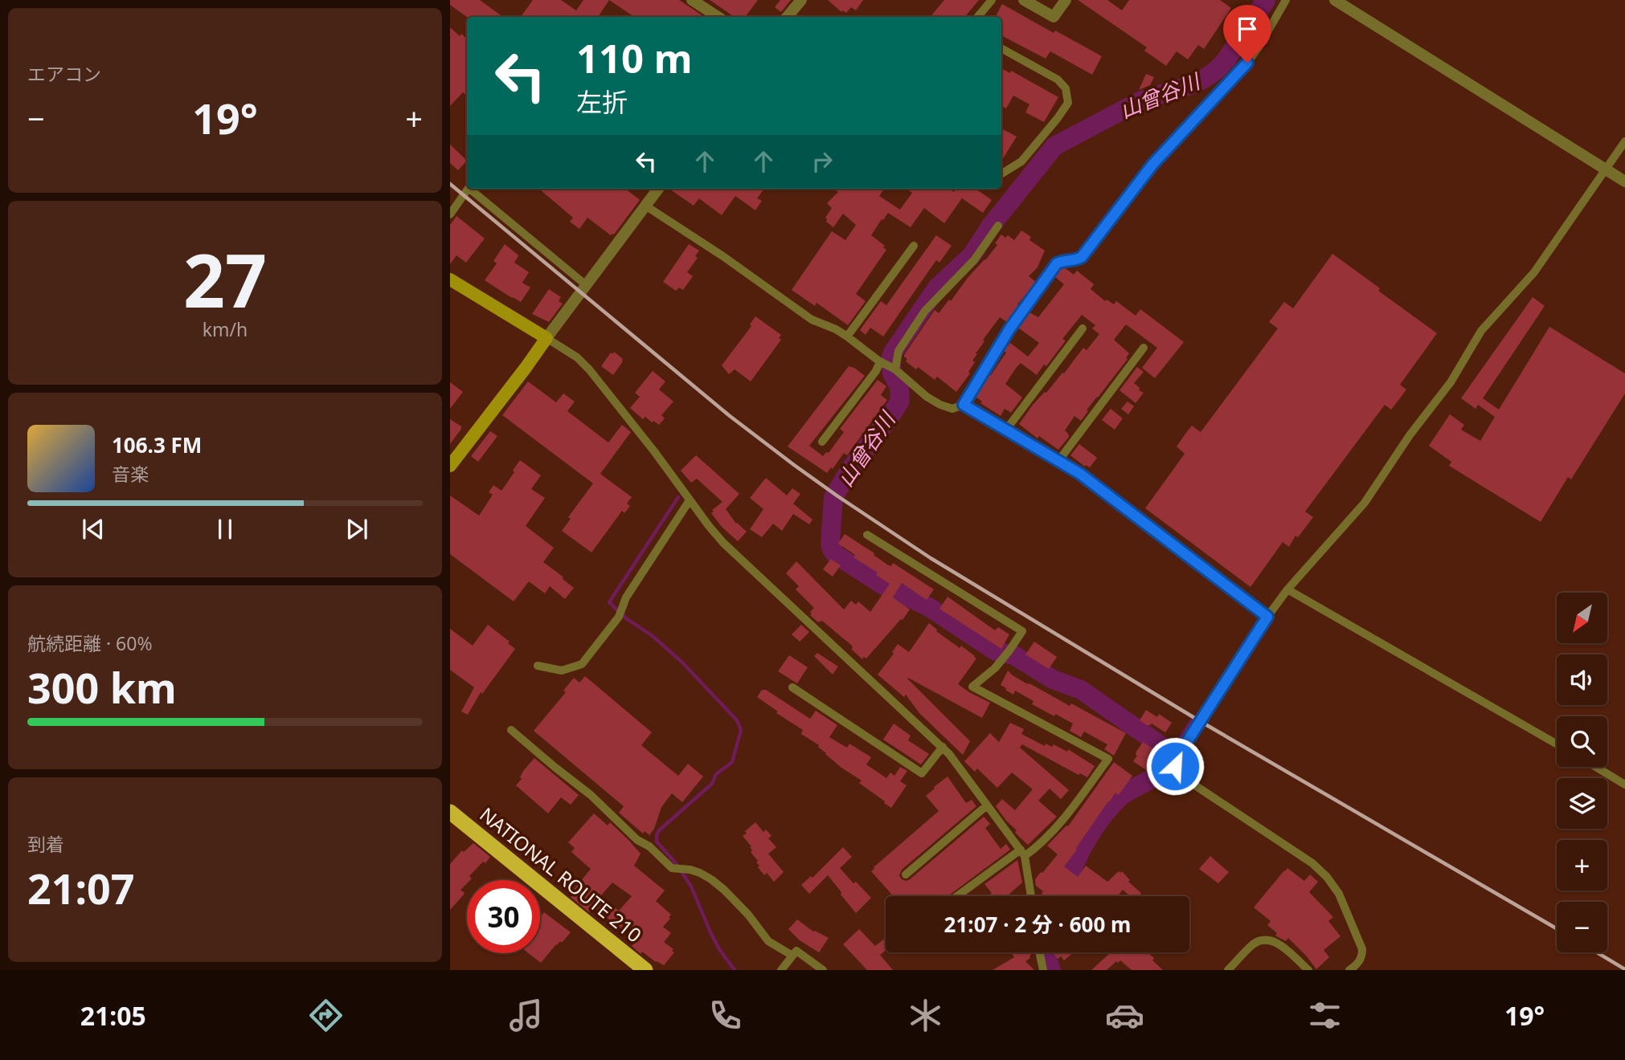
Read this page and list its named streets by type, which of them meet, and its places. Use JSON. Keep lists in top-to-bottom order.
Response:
{
  "streets": {
    "highway": ["NATIONAL ROUTE 210"]
  },
  "water": ["山曾谷川"],
  "north": "bottom left",
  "page": {
    "tile": [
      "エアコン",
      ["27", "km/h"],
      ["航続距離 · 60%", "300 km"],
      ["到着", "21:07"]
    ],
    "turn": ["110 m", "左折"],
    "heat": ["−", "19°", "+"],
    "song": ["106.3 FM", "音楽"],
    "map_buttons": ["+", "−"],
    "limit": "30",
    "trip": "21:07 · 2 分 · 600 m",
    "tabs": ["21:05", "19°"]
  }
}
